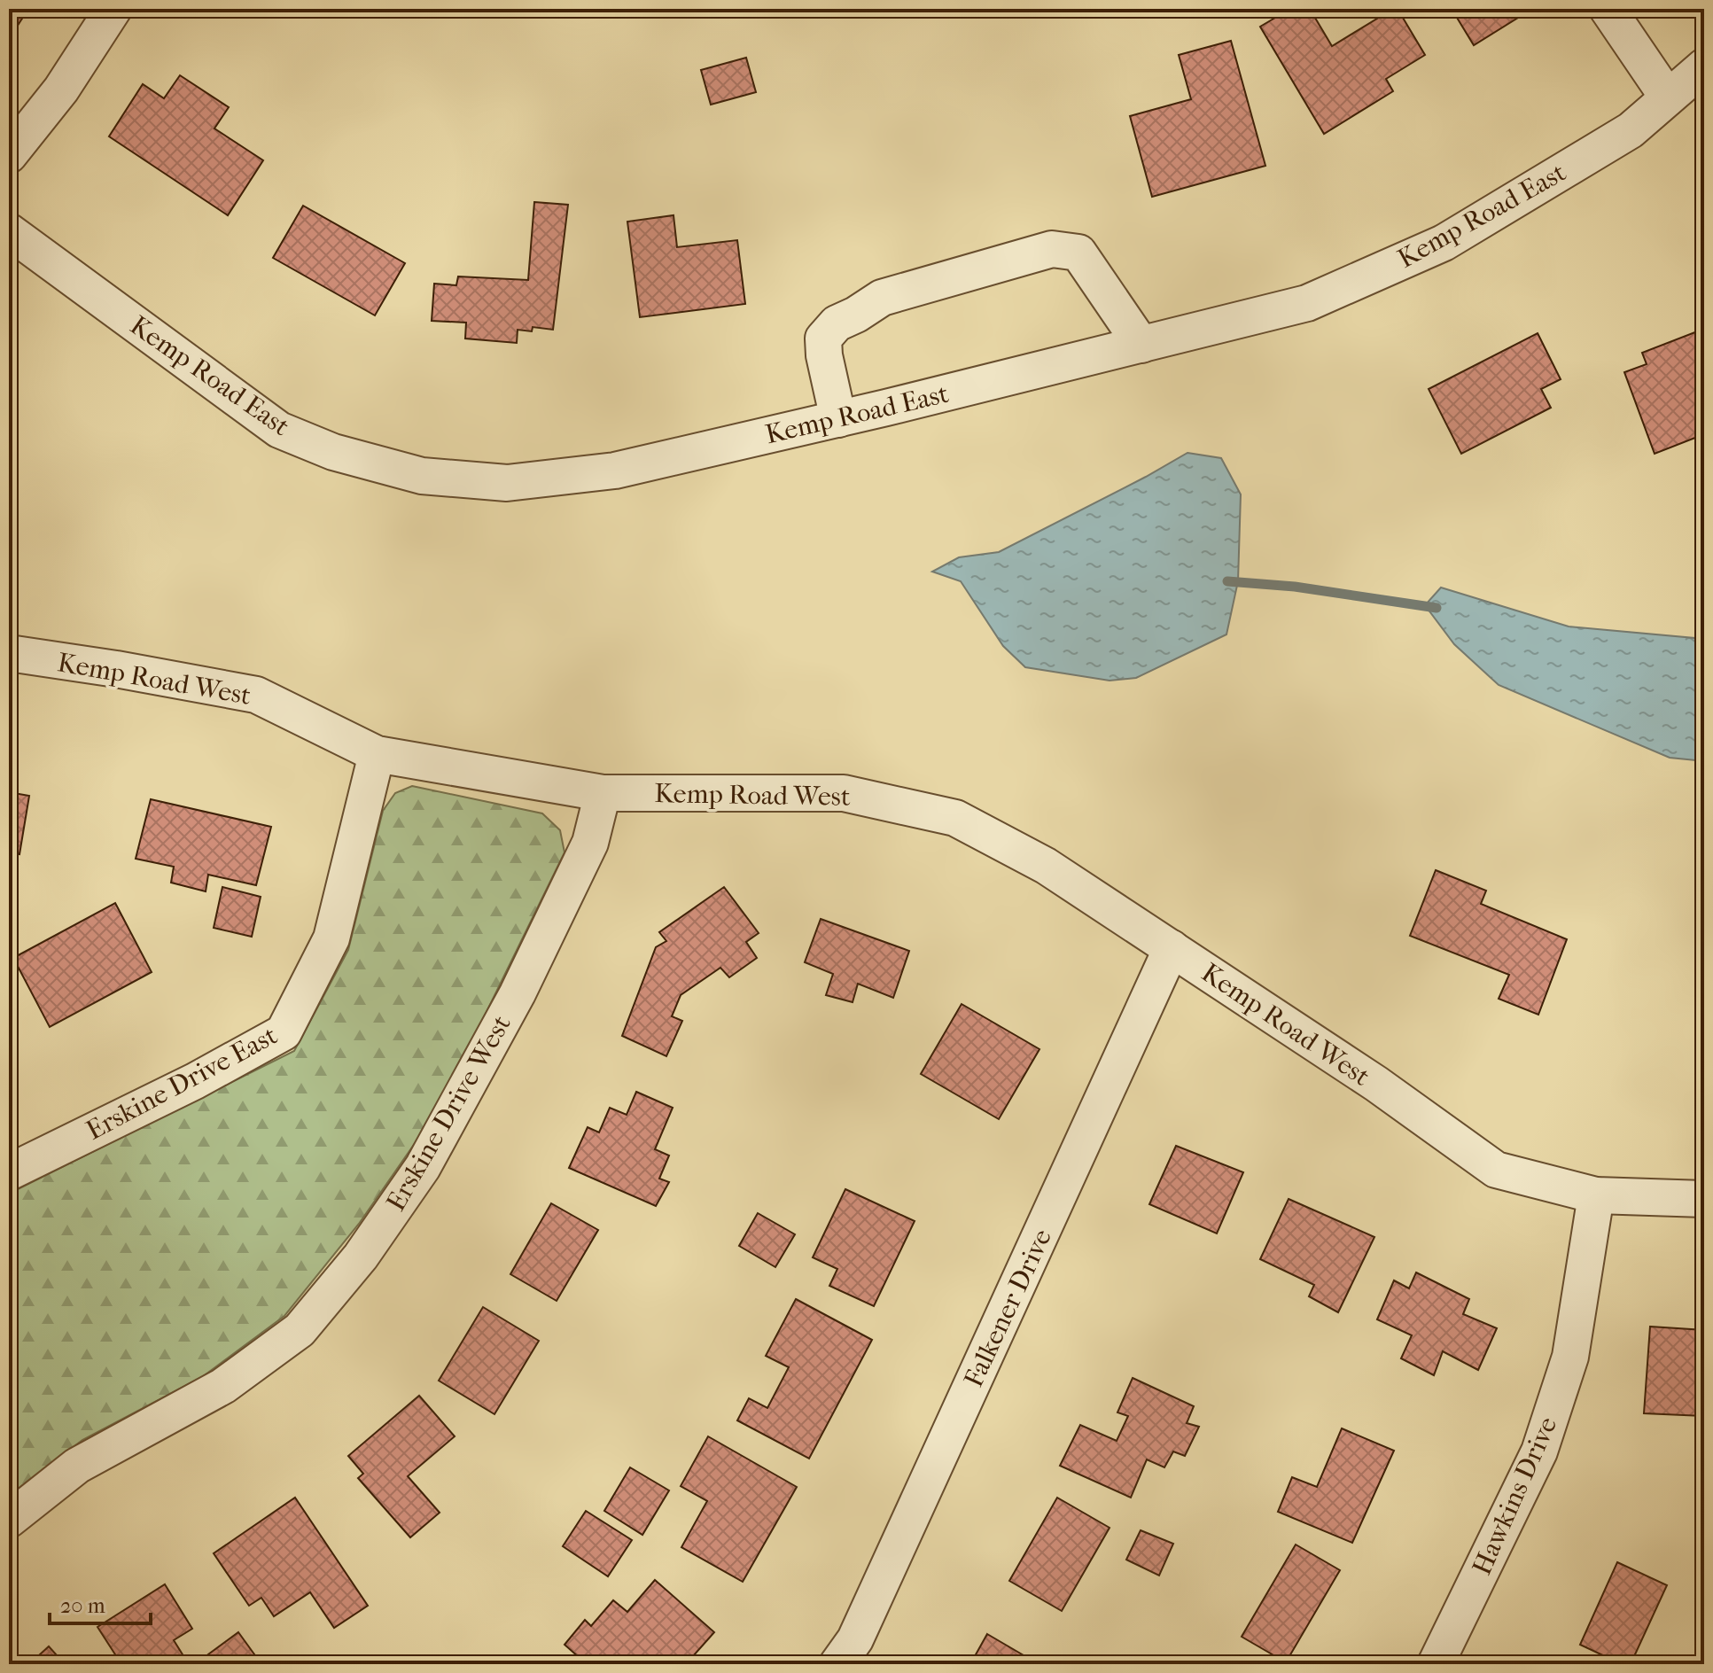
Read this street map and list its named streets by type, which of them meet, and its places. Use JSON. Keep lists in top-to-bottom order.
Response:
{
  "streets": {
    "street": [
      "Kemp Road East",
      "Kemp Road West",
      "Erskine Drive East",
      "Erskine Drive West",
      "Falkener Drive",
      "Hawkins Drive"
    ]
  },
  "crossings": [
    ["Kemp Road West", "Erskine Drive East"],
    ["Kemp Road West", "Erskine Drive West"],
    ["Kemp Road West", "Falkener Drive"],
    ["Kemp Road West", "Hawkins Drive"]
  ],
  "scale_bar": "20 m"
}
